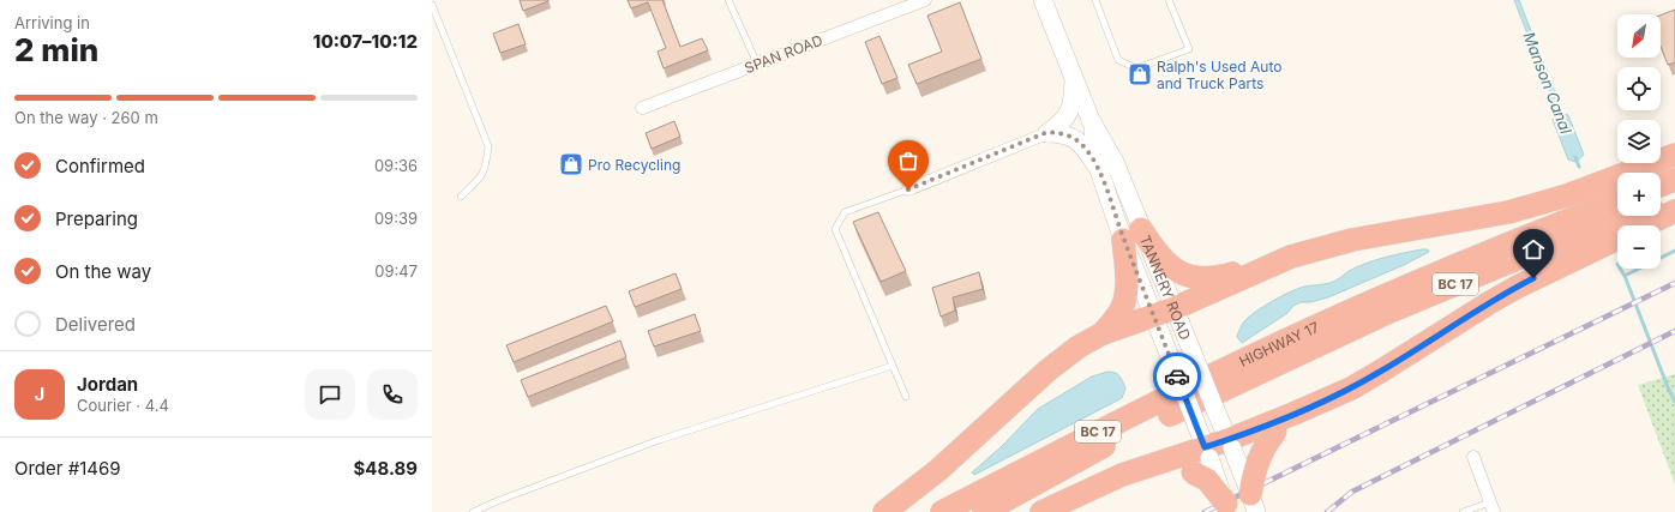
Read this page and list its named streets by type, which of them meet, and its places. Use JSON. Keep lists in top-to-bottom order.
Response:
{
  "streets": {
    "highway": ["BC 17", "HIGHWAY 17"],
    "main road": ["TANNERY ROAD"],
    "street": ["SPAN ROAD"]
  },
  "water": ["Manson Canal"],
  "places": {
    "shop": ["Ralph's Used Auto and Truck Parts", "Pro Recycling"]
  },
  "north": "bottom left",
  "page": {
    "heading": ["2 min", "Arriving in", "10:07–10:12"],
    "panel": [
      "Jordan",
      "Courier · 4.4",
      "Order #1469",
      "$48.89"
    ],
    "map_buttons": ["+", "−"],
    "bar": "On the way · 260 m",
    "list": [
      ["Confirmed", "09:36"],
      ["Preparing", "09:39"],
      ["On the way", "09:47"],
      "Delivered"
    ],
    "round": "J"
  }
}
